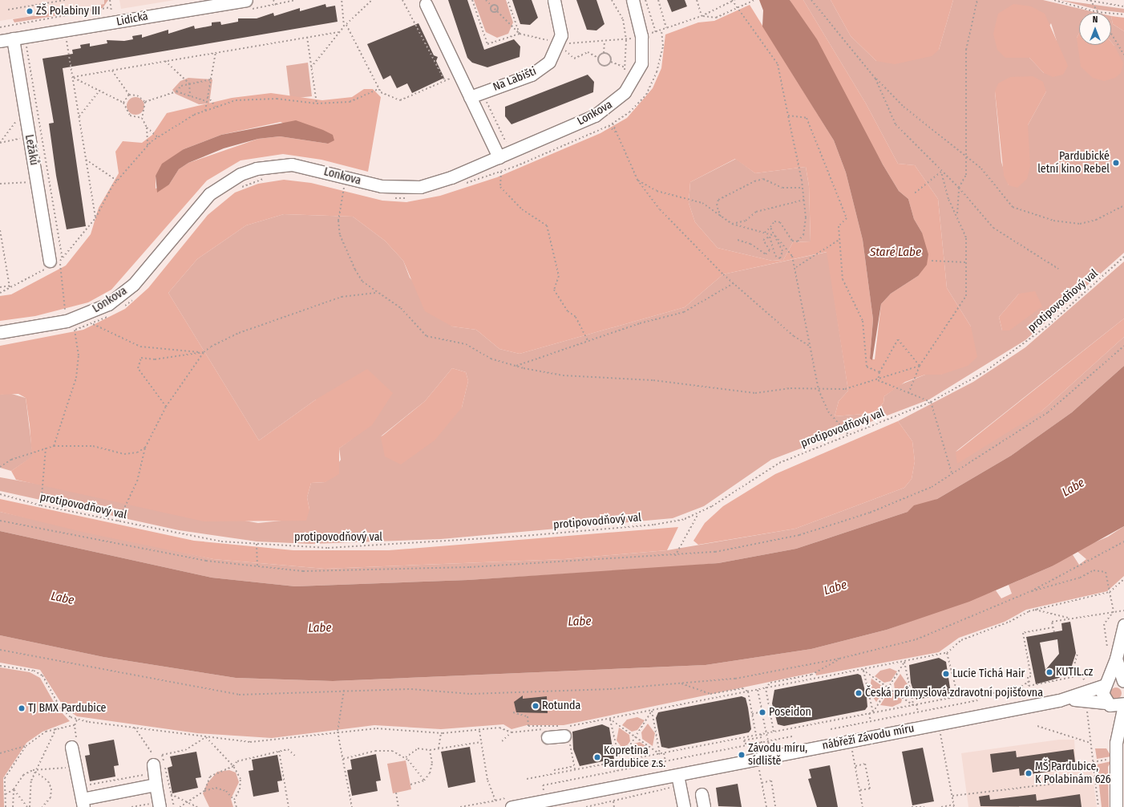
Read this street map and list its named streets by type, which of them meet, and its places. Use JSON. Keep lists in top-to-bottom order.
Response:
{
  "streets": {
    "street": [
      "Lidická",
      "Na Labišti",
      "Lonkova",
      "Ležáků",
      "nábřeží Závodu míru"
    ],
    "path": ["protipovodňový val"]
  },
  "crossings": [
    ["Lidická", "Ležáků"]
  ],
  "water": ["Staré Labe", "Labe"],
  "places": [
    "ZŠ Polabiny III",
    "Pardubické letní kino Rebel",
    "KUTIL.cz",
    "Lucie Tichá Hair",
    "Česká průmyslová zdravotní pojišťovna",
    "Rotunda",
    "TJ BMX Pardubice",
    "Poseidon",
    "Závodu míru, sídliště",
    "Kopretina Pardubice z.s.",
    "MŠ Pardubice, K Polabinám 626"
  ],
  "north": "top"
}
